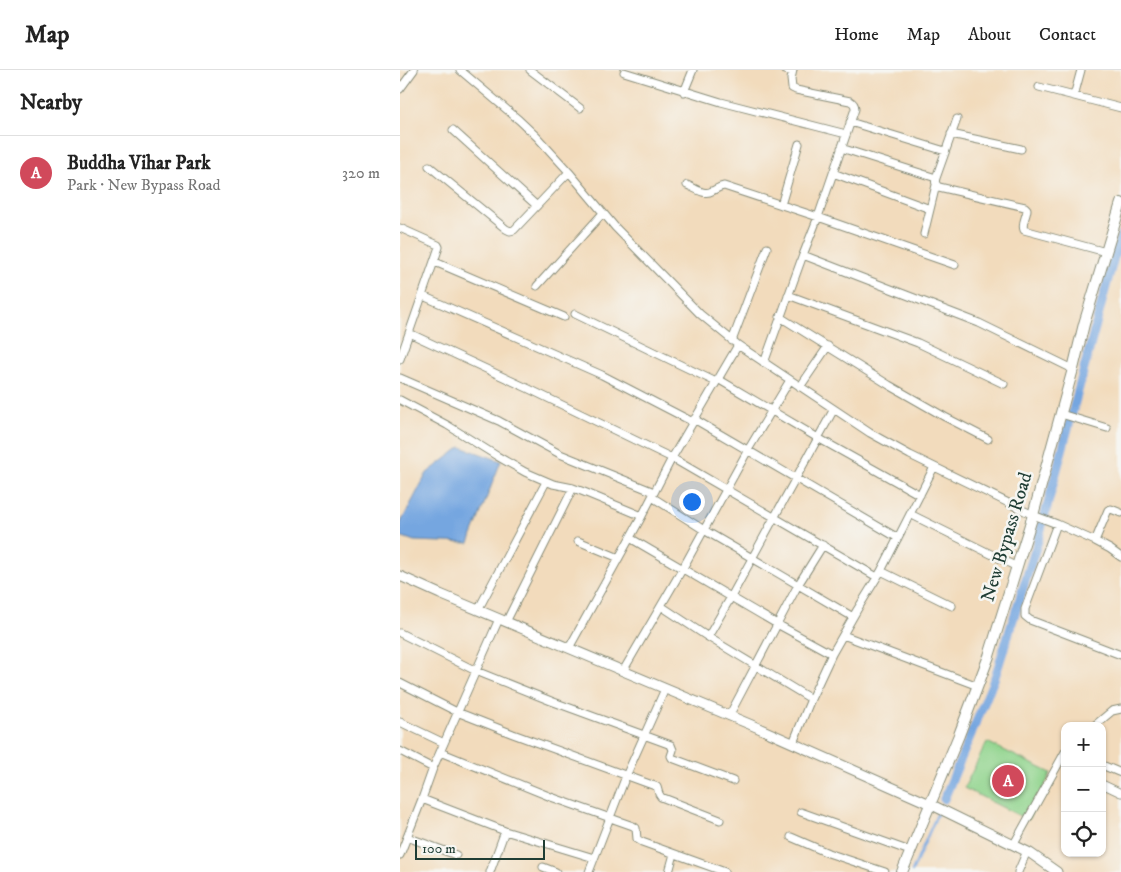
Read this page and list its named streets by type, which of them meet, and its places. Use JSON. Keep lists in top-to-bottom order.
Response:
{
  "streets": {
    "main road": ["New Bypass Road"]
  },
  "scale_bar": "100 m",
  "page": {
    "header": "Map",
    "nav": [
      "Home",
      "Map",
      "About",
      "Contact"
    ],
    "heading": "Nearby",
    "list": [
      {
        "mark": "A",
        "name": "Buddha Vihar Park",
        "note": "Park · New Bypass Road",
        "value": "320 m"
      }
    ],
    "map_buttons": ["+", "−"],
    "pins": "A",
    "scale": "100 m"
  }
}
